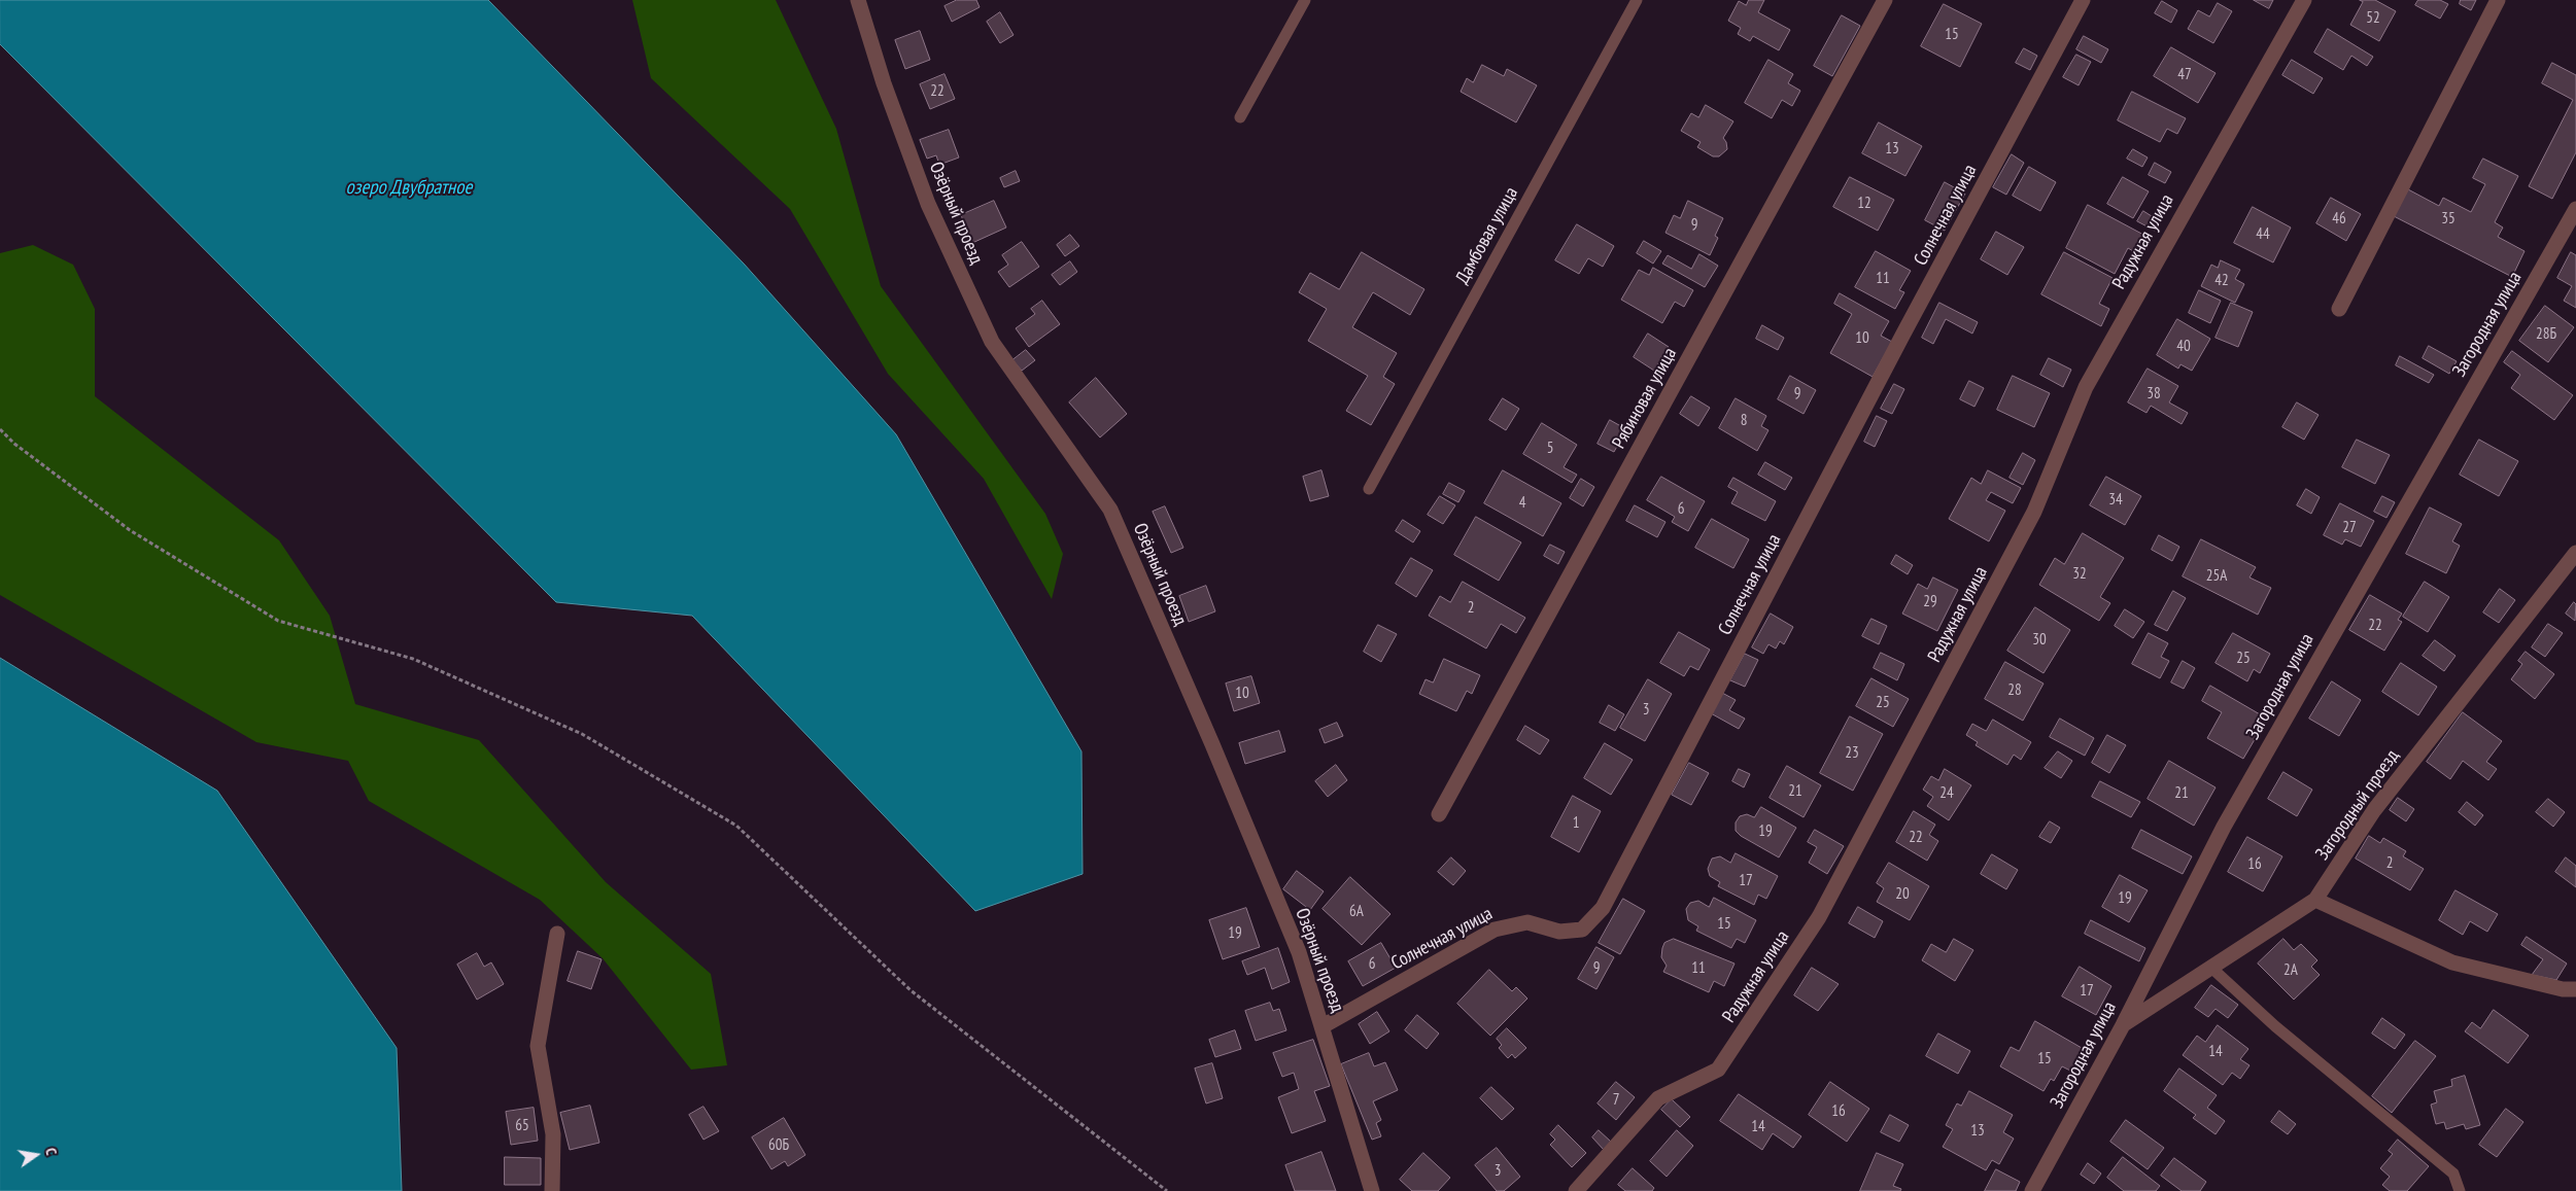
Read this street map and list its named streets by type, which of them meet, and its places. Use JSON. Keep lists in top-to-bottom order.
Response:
{
  "streets": {
    "street": [
      "Озёрный проезд",
      "Солнечная улица",
      "Радужная улица",
      "Загородная улица",
      "Рябиновая улица",
      "Загородный проезд"
    ],
    "lane": ["Дамбовая улица"]
  },
  "crossings": [
    ["Озёрный проезд", "Солнечная улица"],
    ["Загородная улица", "Загородный проезд"]
  ],
  "water": ["озеро Двубратное"],
  "house_numbers": [
    "52",
    "15",
    "47",
    "22",
    "13",
    "12",
    "46",
    "35",
    "9",
    "44",
    "11",
    "42",
    "28Б",
    "10",
    "40",
    "9",
    "38",
    "8",
    "5",
    "34",
    "4",
    "6",
    "27",
    "32",
    "25А",
    "29",
    "2",
    "22",
    "30",
    "25",
    "28",
    "10",
    "25",
    "3",
    "23",
    "21",
    "24",
    "21",
    "1",
    "19",
    "22",
    "2",
    "16",
    "17",
    "20",
    "19",
    "6А",
    "15",
    "19",
    "6",
    "9",
    "11",
    "2А",
    "17",
    "14",
    "15",
    "7",
    "16",
    "65",
    "14",
    "13",
    "60Б",
    "3"
  ],
  "north": "right"
}
